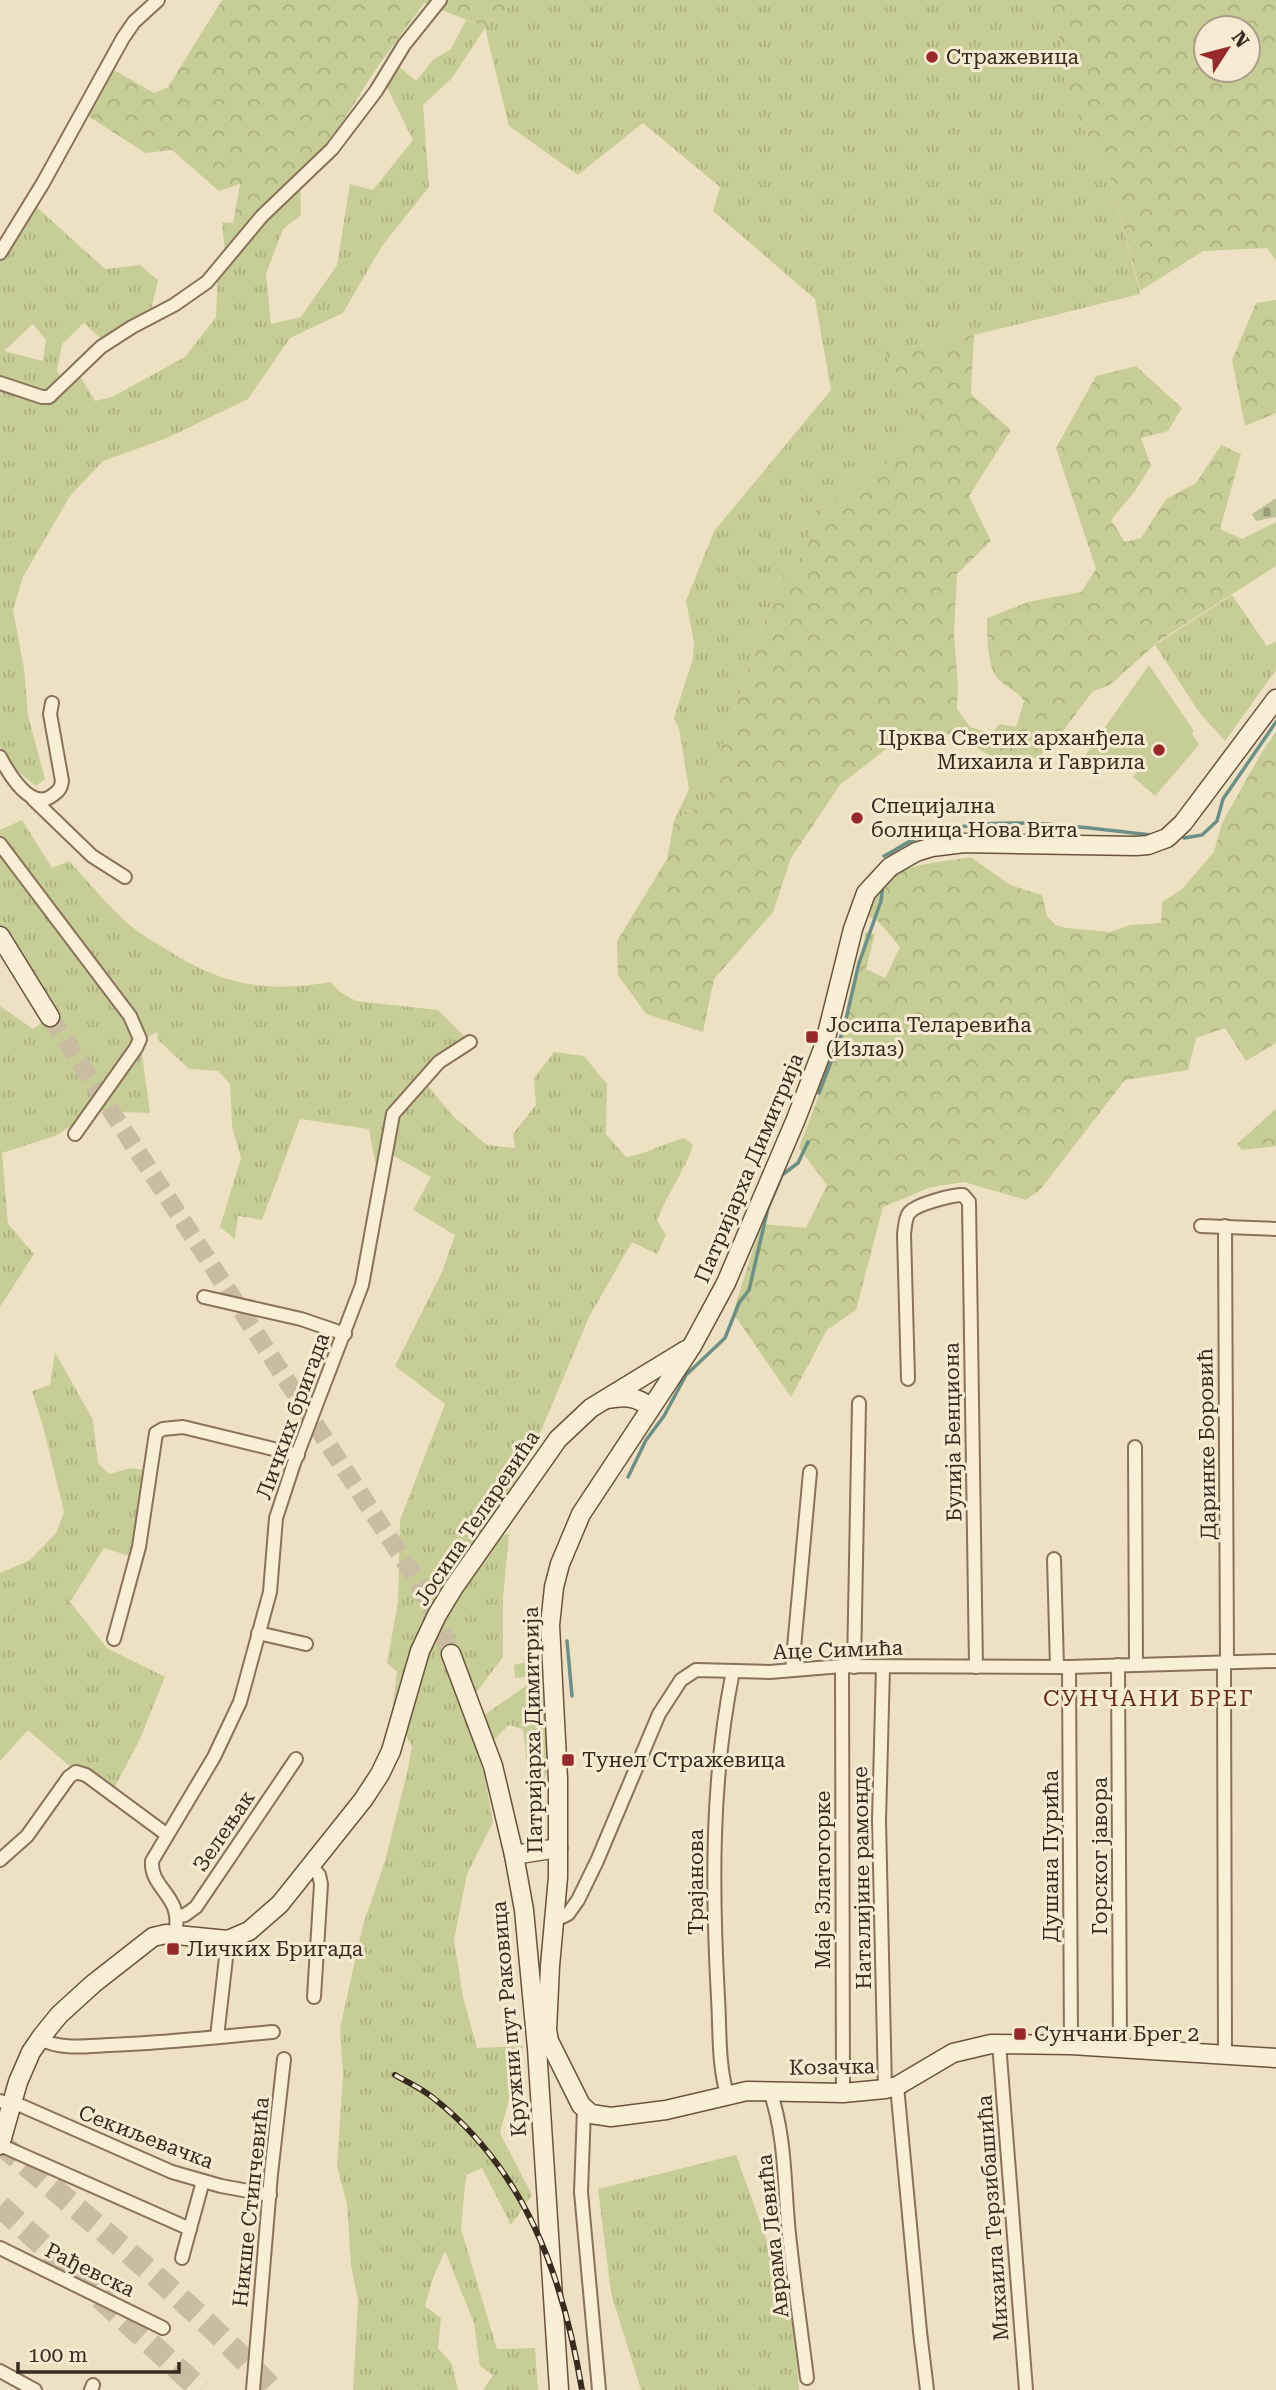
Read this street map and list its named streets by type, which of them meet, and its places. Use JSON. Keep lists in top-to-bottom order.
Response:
{
  "streets": {
    "main road": [
      "Патријарха Димитрија",
      "Јосипа Теларевића",
      "Кружни пут Раковица",
      "Козачка"
    ],
    "street": [
      "Личких бригада",
      "Булија Бенциона",
      "Даринке Боровић",
      "Аце Симића",
      "Зелењак",
      "Душана Пурића",
      "Горског јавора",
      "Наталијине рамонде",
      "Маје Златогорке",
      "Трајанова",
      "Секиљевачка",
      "Никше Стипчевића",
      "Михаила Терзибашића",
      "Аврама Левића",
      "Рађевска"
    ]
  },
  "crossings": [
    ["Патријарха Димитрија", "Јосипа Теларевића"],
    ["Патријарха Димитрија", "Аце Симића"],
    ["Личких бригада", "Зелењак"],
    ["Булија Бенциона", "Аце Симића"],
    ["Даринке Боровић", "Аце Симића"],
    ["Даринке Боровић", "Козачка"],
    ["Аце Симића", "Душана Пурића"],
    ["Аце Симића", "Горског јавора"],
    ["Аце Симића", "Наталијине рамонде"],
    ["Аце Симића", "Маје Златогорке"],
    ["Аце Симића", "Трајанова"],
    ["Душана Пурића", "Козачка"],
    ["Горског јавора", "Козачка"],
    ["Наталијине рамонде", "Козачка"],
    ["Маје Златогорке", "Козачка"],
    ["Трајанова", "Козачка"],
    ["Козачка", "Михаила Терзибашића"],
    ["Козачка", "Аврама Левића"],
    ["Секиљевачка", "Никше Стипчевића"]
  ],
  "districts": ["СУНЧАНИ БРЕГ"],
  "places": {
    "other": ["Стражевица", "Црква Светих арханђела Михаила и Гаврила", "Специјална болница Нова Вита"],
    "transit": [
      "Јосипа Теларевића (Излаз)",
      "Тунел Стражевица",
      "Личких Бригада",
      "Сунчани Брег 2"
    ]
  },
  "scale_bar": "100 m",
  "north": "top right"
}
